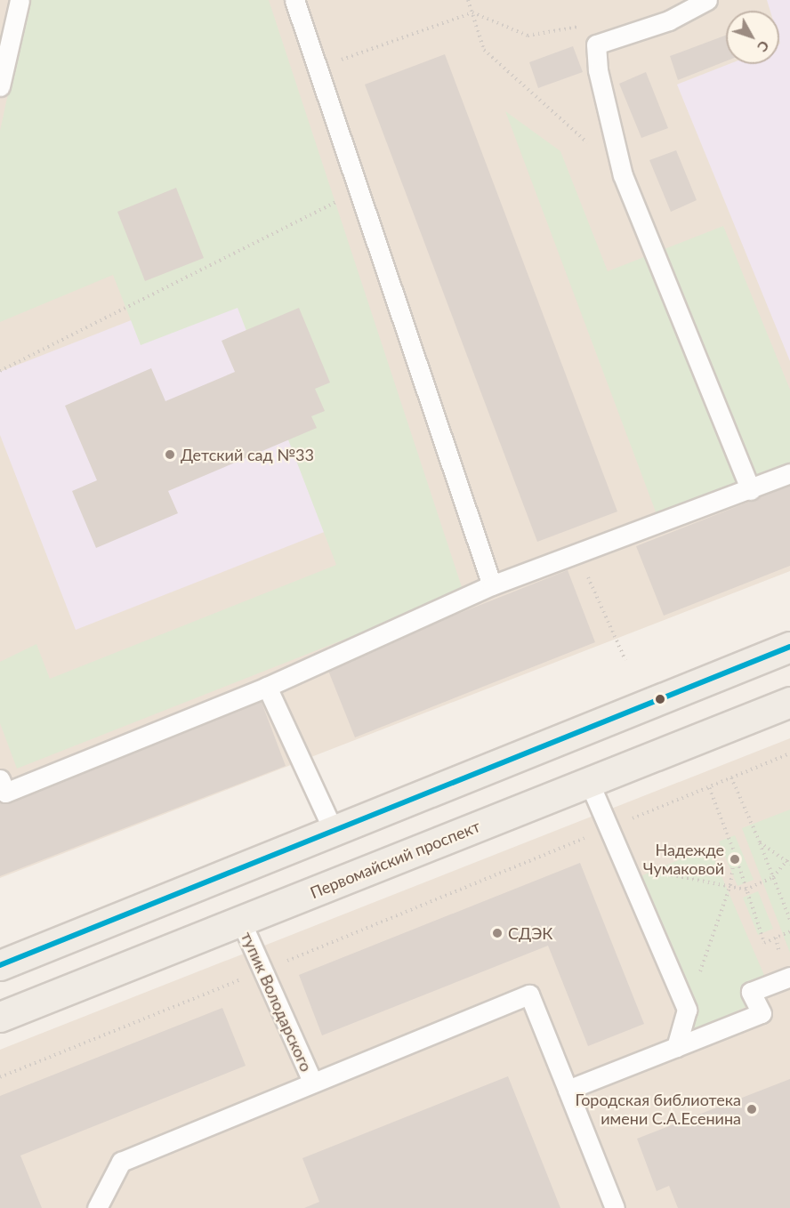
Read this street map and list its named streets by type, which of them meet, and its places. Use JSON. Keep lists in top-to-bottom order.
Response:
{
  "streets": {
    "main road": ["Первомайский проспект"],
    "lane": ["тупик Володарского"]
  },
  "crossings": [
    ["Первомайский проспект", "тупик Володарского"]
  ],
  "places": [
    "Детский сад №33",
    "Надежде Чумаковой",
    "СДЭК",
    "Городская библиотека имени С.А.Есенина"
  ],
  "north": "bottom right"
}
